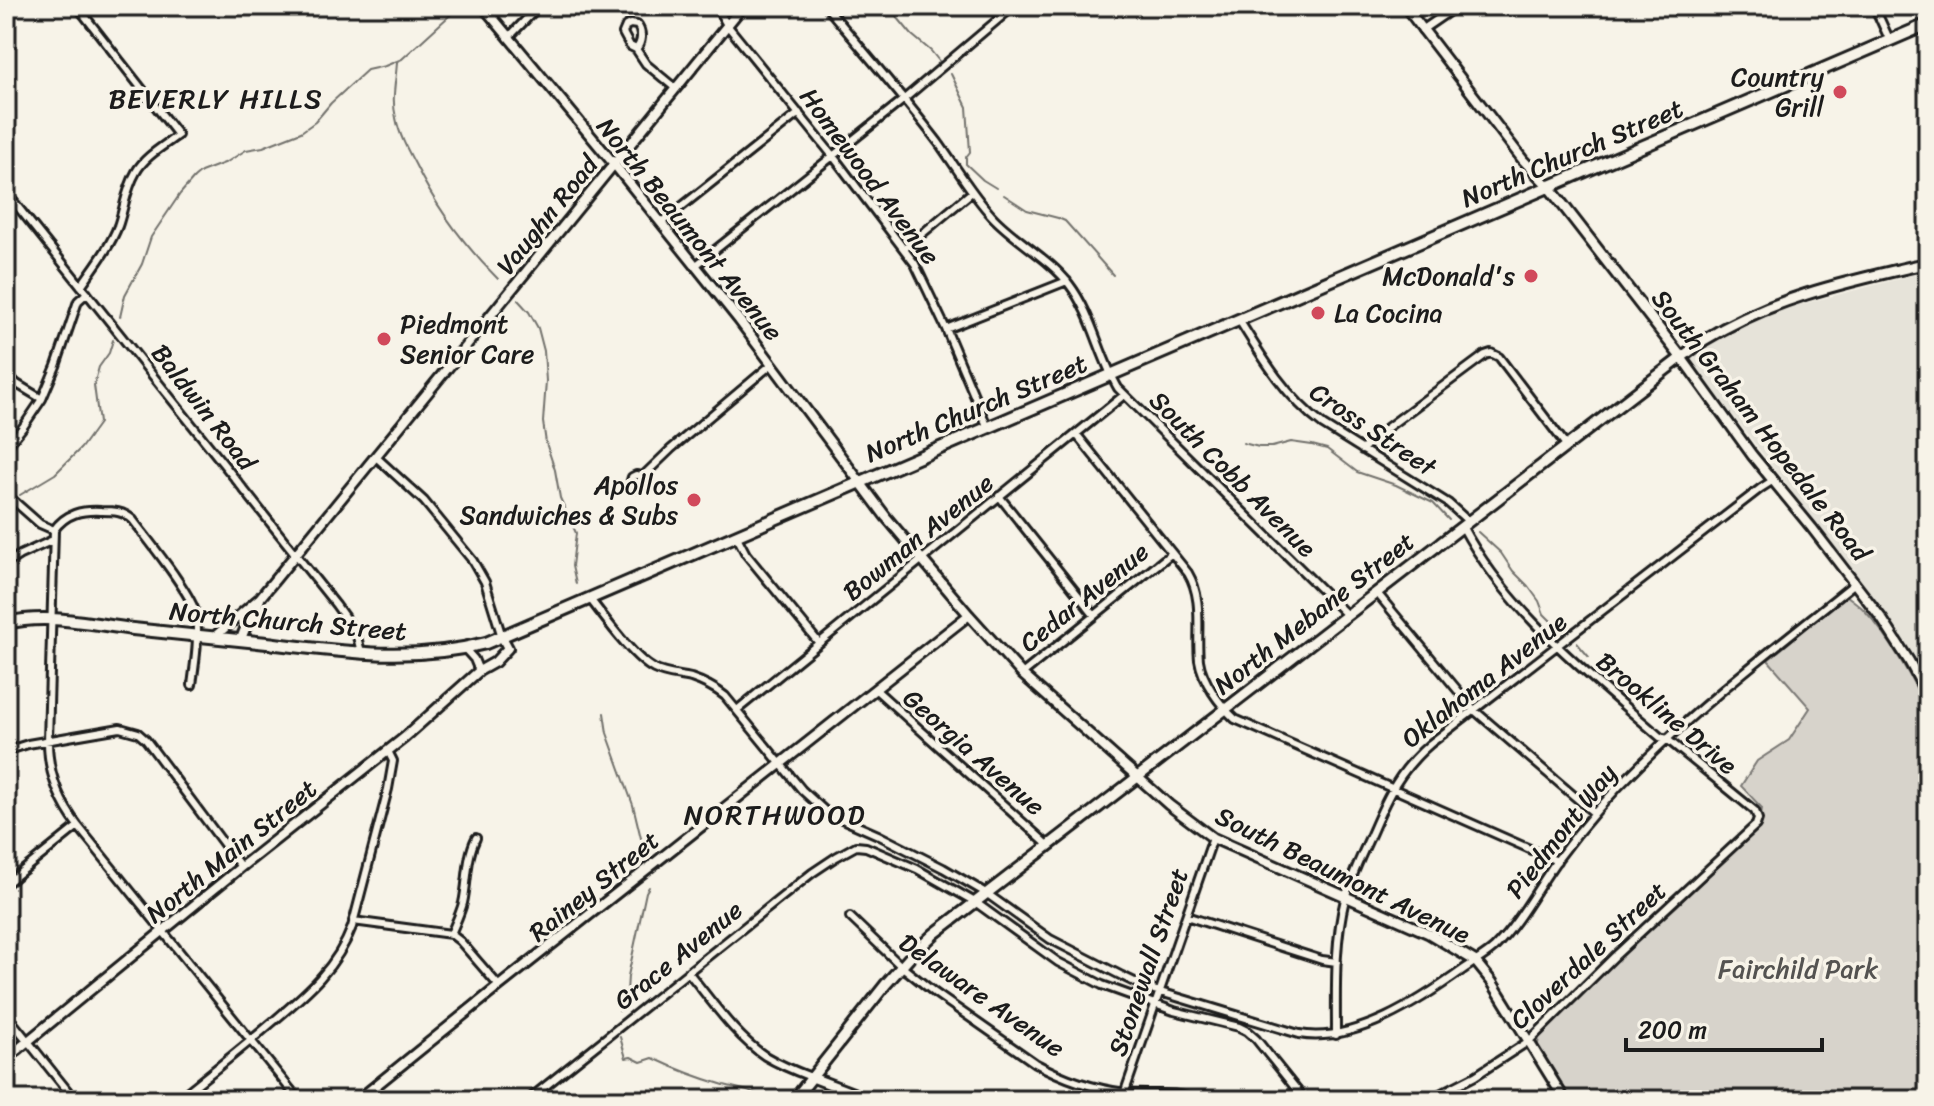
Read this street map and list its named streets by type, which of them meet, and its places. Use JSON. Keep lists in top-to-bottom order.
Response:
{
  "streets": {
    "main road": ["North Church Street", "South Graham Hopedale Road", "North Mebane Street"],
    "street": [
      "Homewood Avenue",
      "Vaughn Road",
      "North Beaumont Avenue",
      "Baldwin Road",
      "Cross Street",
      "South Cobb Avenue",
      "Bowman Avenue",
      "Cedar Avenue",
      "Oklahoma Avenue",
      "Brookline Drive",
      "Georgia Avenue",
      "Piedmont Way",
      "North Main Street",
      "South Beaumont Avenue",
      "Rainey Street",
      "Grace Avenue",
      "Cloverdale Street",
      "Stonewall Street",
      "Delaware Avenue"
    ]
  },
  "crossings": [
    ["North Church Street", "Homewood Avenue"],
    ["North Church Street", "Vaughn Road"],
    ["North Church Street", "North Beaumont Avenue"],
    ["North Church Street", "Baldwin Road"],
    ["North Church Street", "South Graham Hopedale Road"],
    ["North Church Street", "Cross Street"],
    ["North Church Street", "South Cobb Avenue"],
    ["North Church Street", "Piedmont Way"],
    ["North Church Street", "North Main Street"],
    ["North Church Street", "South Beaumont Avenue"],
    ["Homewood Avenue", "Vaughn Road"],
    ["Vaughn Road", "North Beaumont Avenue"],
    ["Vaughn Road", "Baldwin Road"],
    ["North Beaumont Avenue", "South Beaumont Avenue"],
    ["South Graham Hopedale Road", "North Mebane Street"],
    ["South Graham Hopedale Road", "Oklahoma Avenue"],
    ["South Graham Hopedale Road", "Piedmont Way"],
    ["Cross Street", "North Mebane Street"],
    ["Cross Street", "Brookline Drive"],
    ["South Cobb Avenue", "Bowman Avenue"],
    ["South Cobb Avenue", "North Mebane Street"],
    ["Bowman Avenue", "Piedmont Way"],
    ["Bowman Avenue", "South Beaumont Avenue"],
    ["Cedar Avenue", "South Beaumont Avenue"],
    ["North Mebane Street", "Brookline Drive"],
    ["North Mebane Street", "Georgia Avenue"],
    ["North Mebane Street", "Piedmont Way"],
    ["North Mebane Street", "South Beaumont Avenue"],
    ["North Mebane Street", "Delaware Avenue"],
    ["Oklahoma Avenue", "Brookline Drive"],
    ["Oklahoma Avenue", "Piedmont Way"],
    ["Oklahoma Avenue", "South Beaumont Avenue"],
    ["Brookline Drive", "Piedmont Way"],
    ["Brookline Drive", "Cloverdale Street"],
    ["Georgia Avenue", "Rainey Street"],
    ["Piedmont Way", "South Beaumont Avenue"],
    ["Piedmont Way", "Rainey Street"],
    ["Piedmont Way", "Stonewall Street"],
    ["South Beaumont Avenue", "Rainey Street"],
    ["South Beaumont Avenue", "Stonewall Street"],
    ["Stonewall Street", "Delaware Avenue"]
  ],
  "districts": ["BEVERLY HILLS", "NORTHWOOD"],
  "parks": ["Fairchild Park"],
  "places": [
    "Country Grill",
    "McDonald's",
    "La Cocina",
    "Piedmont Senior Care",
    "Apollos Sandwiches & Subs"
  ],
  "scale_bar": "200 m"
}
